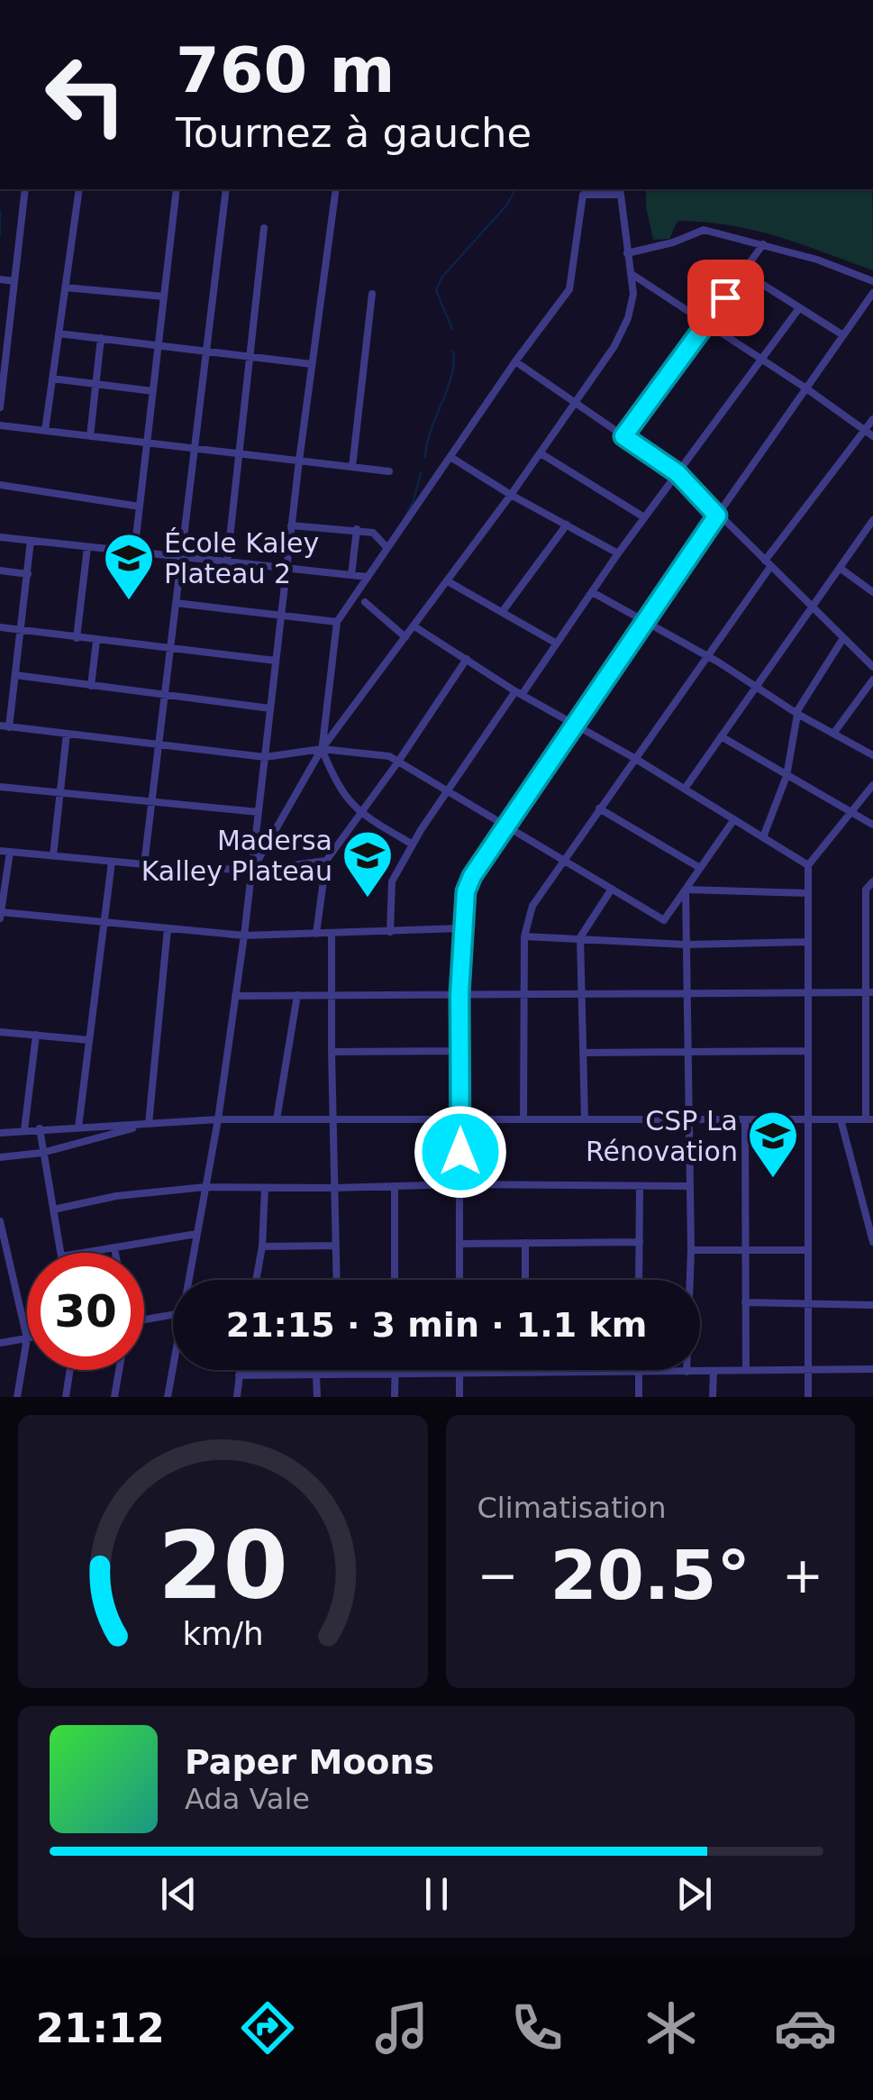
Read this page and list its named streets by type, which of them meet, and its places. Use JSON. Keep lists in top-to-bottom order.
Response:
{
  "places": {
    "school or university": ["École Kaley Plateau 2", "Madersa Kalley Plateau", "CSP La Rénovation"]
  },
  "page": {
    "turn": ["760 m", "Tournez à gauche"],
    "limit": "30",
    "trip": "21:15 · 3 min · 1.1 km",
    "tile": "Climatisation",
    "heat": ["−", "20.5°", "+"],
    "song": ["Paper Moons", "Ada Vale"],
    "tabs": "21:12",
    "gauge": ["20", "km/h"]
  }
}
